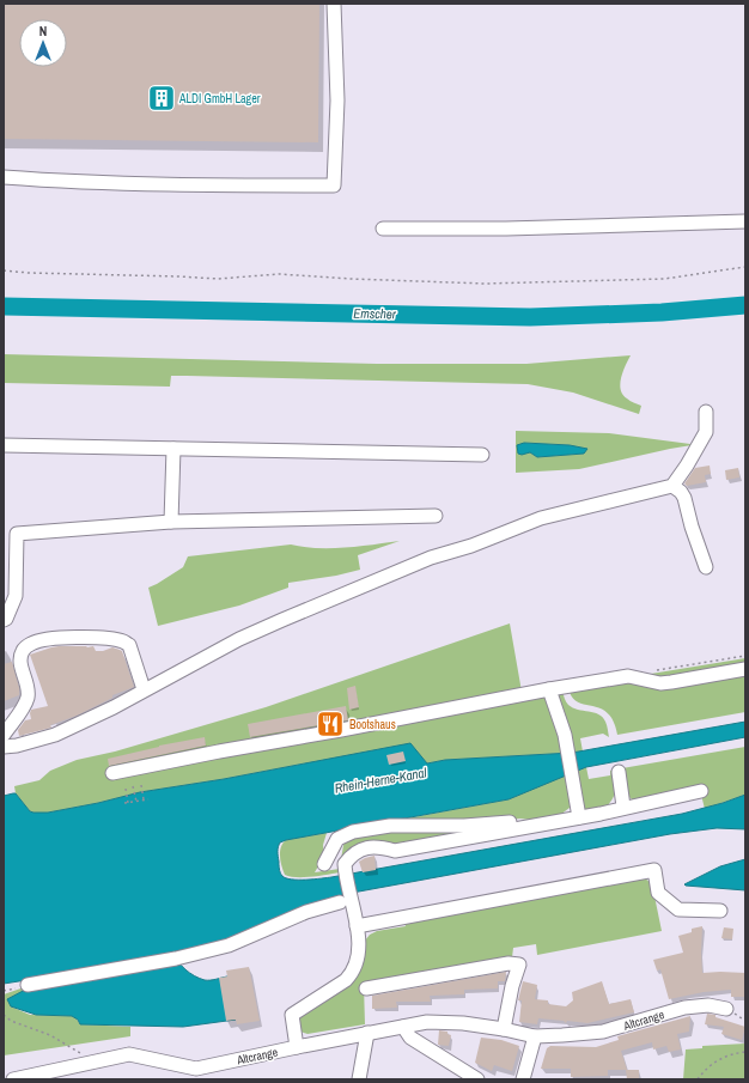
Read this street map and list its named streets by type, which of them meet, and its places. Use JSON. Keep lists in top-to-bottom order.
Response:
{
  "streets": {
    "street": ["Altcrange"]
  },
  "water": ["Emscher", "Rhein-Herne-Kanal"],
  "places": {
    "building": ["ALDI GmbH Lager"],
    "restaurant": ["Bootshaus"]
  },
  "north": "top"
}
